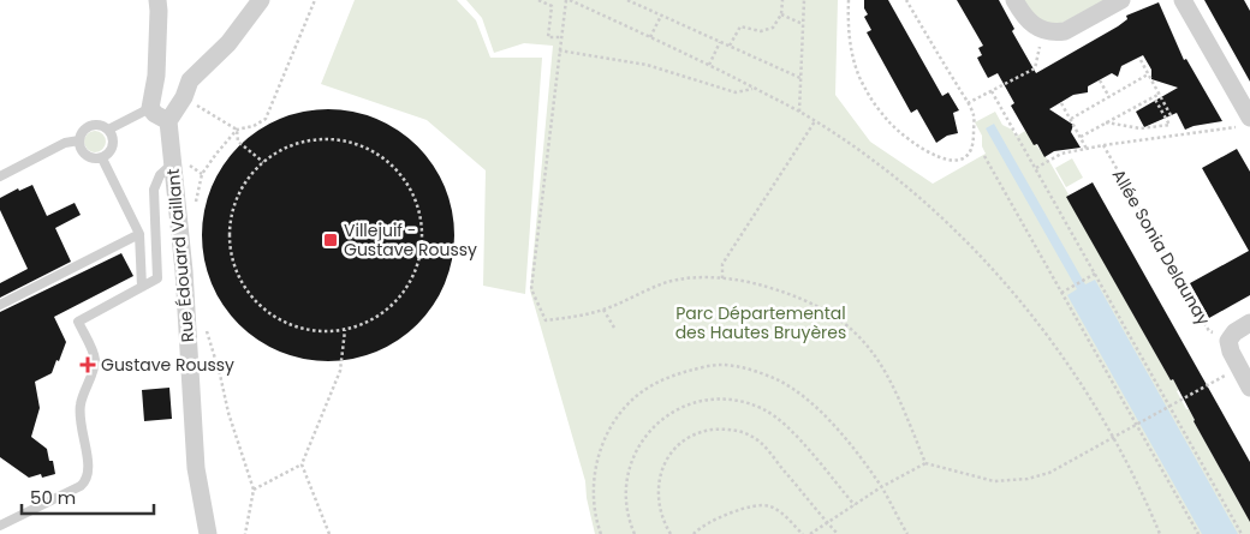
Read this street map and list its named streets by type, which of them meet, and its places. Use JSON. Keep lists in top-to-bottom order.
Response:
{
  "streets": {
    "street": ["Rue Édouard Vaillant"],
    "path": ["Allée Sonia Delaunay"]
  },
  "parks": ["Parc Départemental des Hautes Bruyères"],
  "places": {
    "transit": ["Villejuif - Gustave Roussy"],
    "health": ["Gustave Roussy"]
  },
  "scale_bar": "50 m"
}
